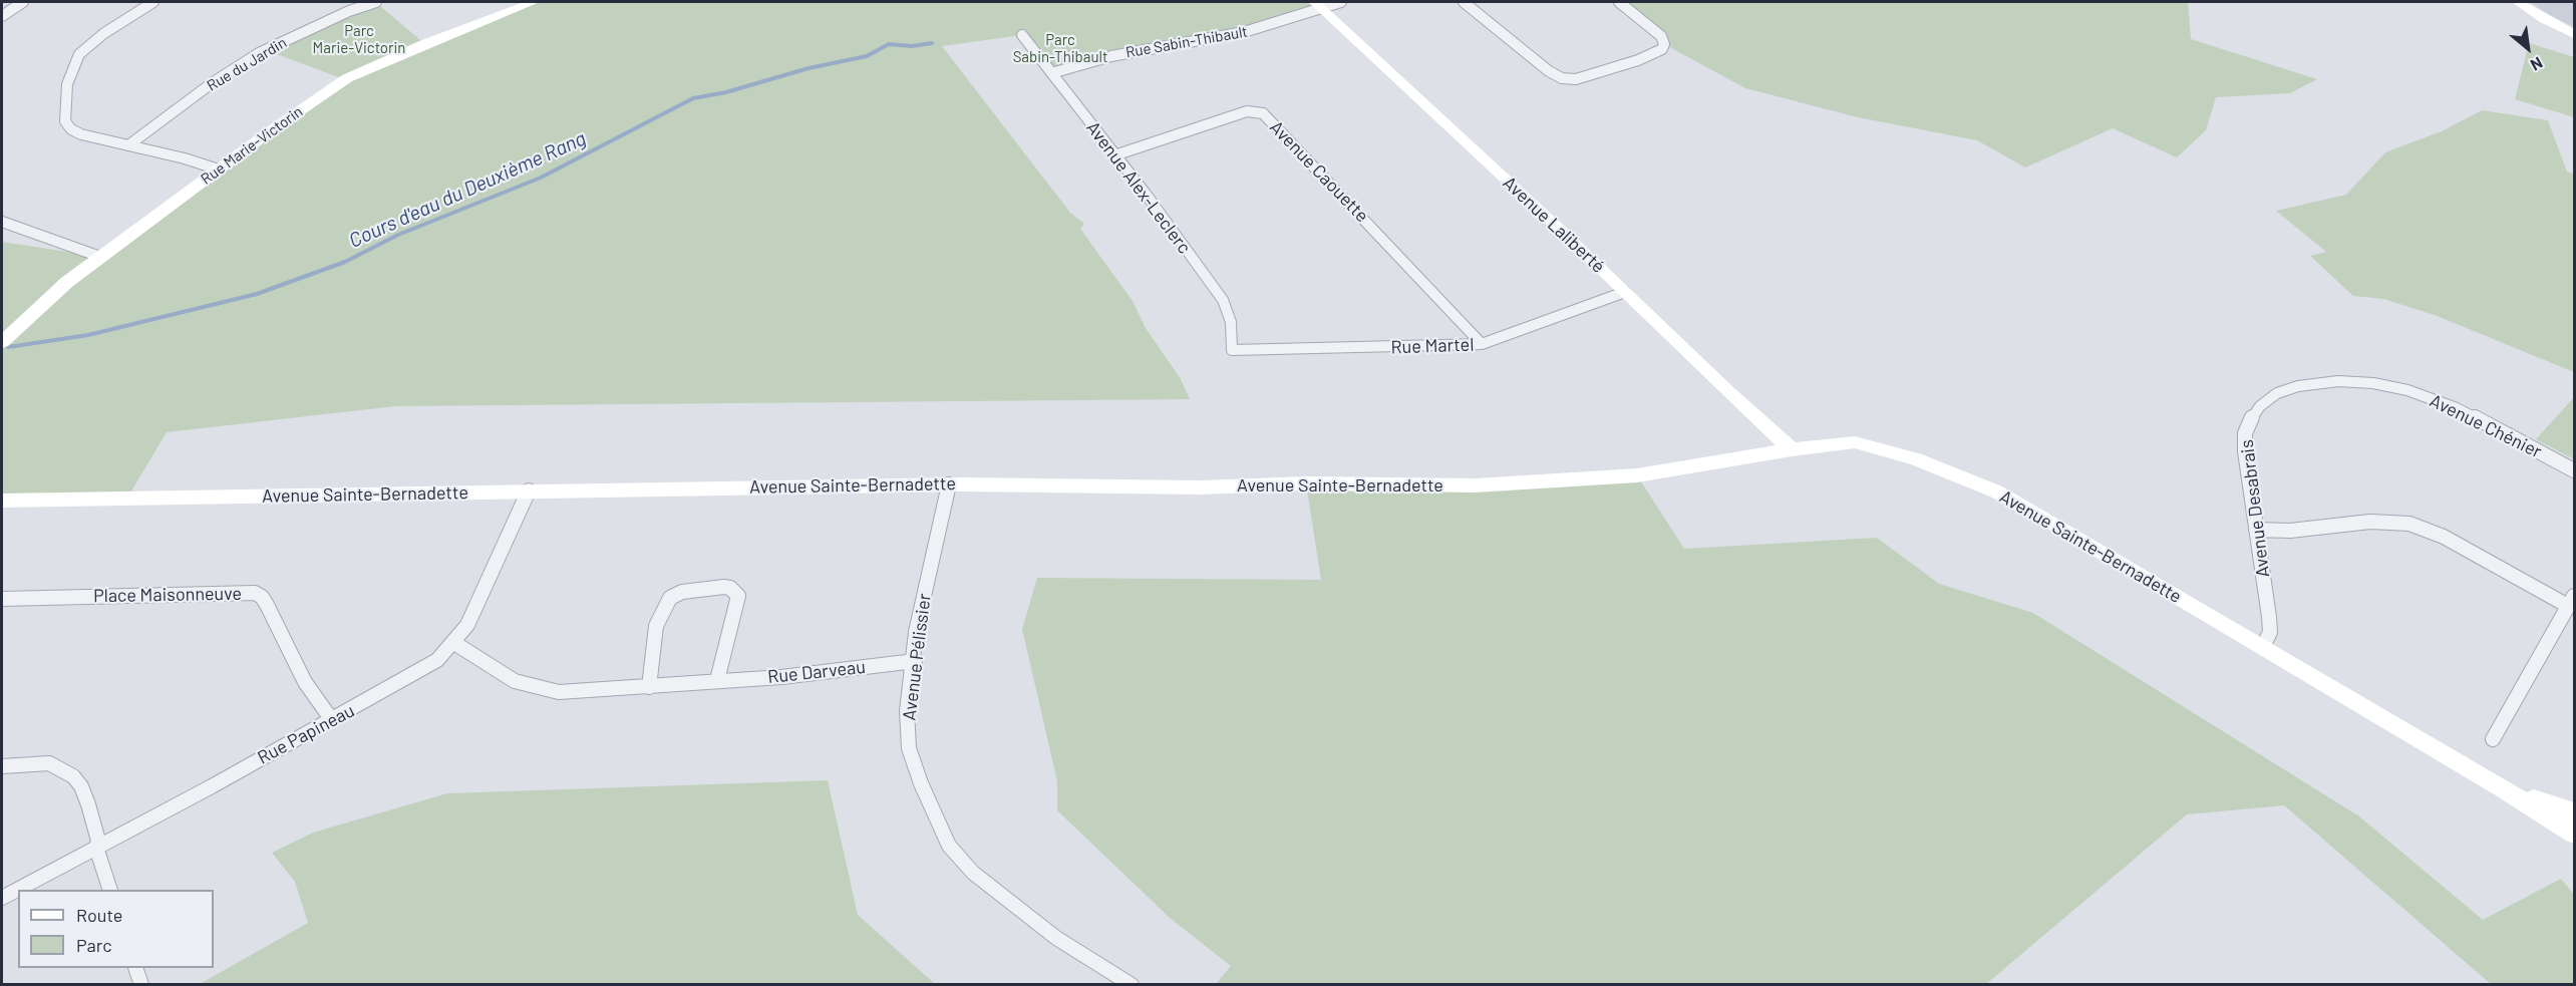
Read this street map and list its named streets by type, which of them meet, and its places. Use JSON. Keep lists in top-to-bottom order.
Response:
{
  "streets": {
    "street": [
      "Rue Sabin-Thibault",
      "Rue du Jardin",
      "Rue Marie-Victorin",
      "Avenue Caouette",
      "Avenue Alex-Leclerc",
      "Avenue Laliberté",
      "Rue Martel",
      "Avenue Chénier",
      "Avenue Sainte-Bernadette",
      "Avenue Desabrais",
      "Place Maisonneuve",
      "Avenue Pélissier",
      "Rue Darveau",
      "Rue Papineau"
    ]
  },
  "crossings": [
    ["Rue Sabin-Thibault", "Avenue Alex-Leclerc"],
    ["Rue Sabin-Thibault", "Avenue Laliberté"],
    ["Avenue Caouette", "Avenue Alex-Leclerc"],
    ["Avenue Caouette", "Rue Martel"],
    ["Avenue Alex-Leclerc", "Rue Martel"],
    ["Avenue Laliberté", "Rue Martel"],
    ["Avenue Laliberté", "Avenue Sainte-Bernadette"],
    ["Avenue Chénier", "Avenue Desabrais"],
    ["Avenue Sainte-Bernadette", "Avenue Desabrais"],
    ["Avenue Sainte-Bernadette", "Avenue Pélissier"],
    ["Avenue Sainte-Bernadette", "Rue Papineau"],
    ["Place Maisonneuve", "Rue Papineau"],
    ["Avenue Pélissier", "Rue Darveau"],
    ["Rue Darveau", "Rue Papineau"]
  ],
  "water": ["Cours d'eau du Deuxième Rang"],
  "parks": ["Parc Marie-Victorin", "Parc Sabin-Thibault"],
  "legend": ["Route", "Parc"],
  "north": "bottom right"
}
